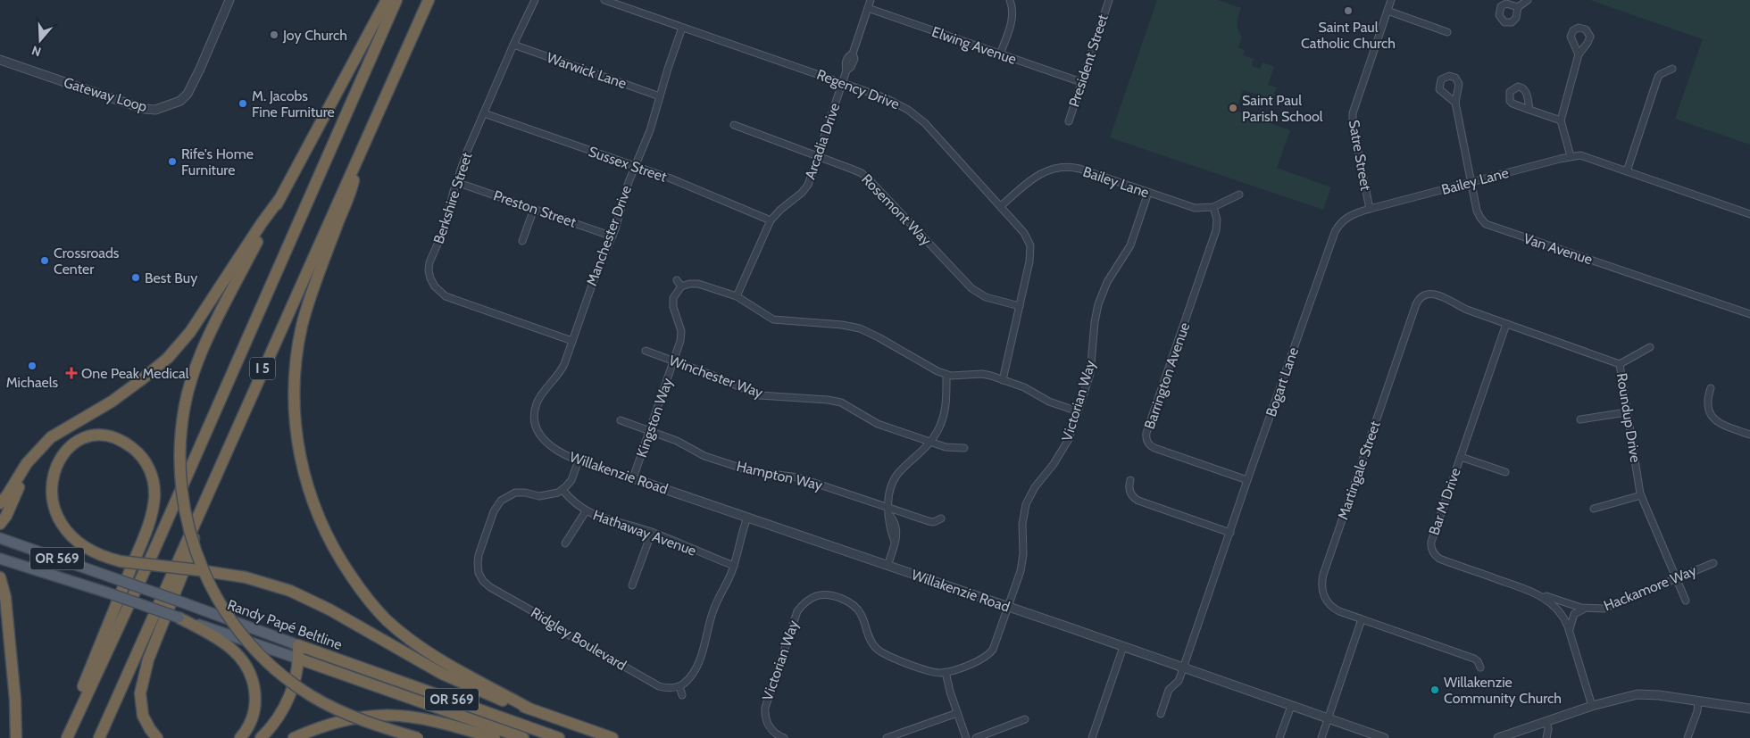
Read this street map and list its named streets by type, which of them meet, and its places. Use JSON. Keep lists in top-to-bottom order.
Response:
{
  "streets": {
    "highway": ["I 5", "OR 569", "Randy Papé Beltline"],
    "street": [
      "Elwing Avenue",
      "President Street",
      "Warwick Lane",
      "Regency Drive",
      "Gateway Loop",
      "Arcadia Drive",
      "Satre Street",
      "Sussex Street",
      "Bailey Lane",
      "Berkshire Street",
      "Preston Street",
      "Rosemont Way",
      "Manchester Drive",
      "Van Avenue",
      "Barrington Avenue",
      "Winchester Way",
      "Bogart Lane",
      "Victorian Way",
      "Kingston Way",
      "Roundup Drive",
      "Martingale Street",
      "Willakenzie Road",
      "Hampton Way",
      "Bar M Drive",
      "Hathaway Avenue",
      "Hackamore Way",
      "Ridgley Boulevard"
    ]
  },
  "crossings": [
    ["Elwing Avenue", "President Street"],
    ["Elwing Avenue", "Arcadia Drive"],
    ["Warwick Lane", "Berkshire Street"],
    ["Warwick Lane", "Manchester Drive"],
    ["Regency Drive", "Arcadia Drive"],
    ["Regency Drive", "Bailey Lane"],
    ["Regency Drive", "Rosemont Way"],
    ["Regency Drive", "Manchester Drive"],
    ["Arcadia Drive", "Sussex Street"],
    ["Arcadia Drive", "Rosemont Way"],
    ["Satre Street", "Bailey Lane"],
    ["Sussex Street", "Berkshire Street"],
    ["Sussex Street", "Manchester Drive"],
    ["Bailey Lane", "Van Avenue"],
    ["Bailey Lane", "Barrington Avenue"],
    ["Bailey Lane", "Bogart Lane"],
    ["Bailey Lane", "Victorian Way"],
    ["Berkshire Street", "Preston Street"],
    ["Berkshire Street", "Manchester Drive"],
    ["Preston Street", "Manchester Drive"],
    ["Manchester Drive", "Willakenzie Road"],
    ["Barrington Avenue", "Bogart Lane"],
    ["Winchester Way", "Kingston Way"],
    ["Bogart Lane", "Willakenzie Road"],
    ["Victorian Way", "Willakenzie Road"],
    ["Kingston Way", "Willakenzie Road"],
    ["Kingston Way", "Hampton Way"],
    ["Roundup Drive", "Martingale Street"],
    ["Roundup Drive", "Bar M Drive"],
    ["Roundup Drive", "Hackamore Way"],
    ["Bar M Drive", "Hackamore Way"],
    ["Hathaway Avenue", "Ridgley Boulevard"]
  ],
  "places": {
    "other": [
      "Saint Paul Catholic Church",
      "Joy Church",
      "M. Jacobs Fine Furniture",
      "Saint Paul Parish School",
      "Rife's Home Furniture",
      "Crossroads Center",
      "Best Buy",
      "Michaels",
      "Willakenzie Community Church"
    ],
    "health": ["One Peak Medical"]
  },
  "north": "bottom"
}
